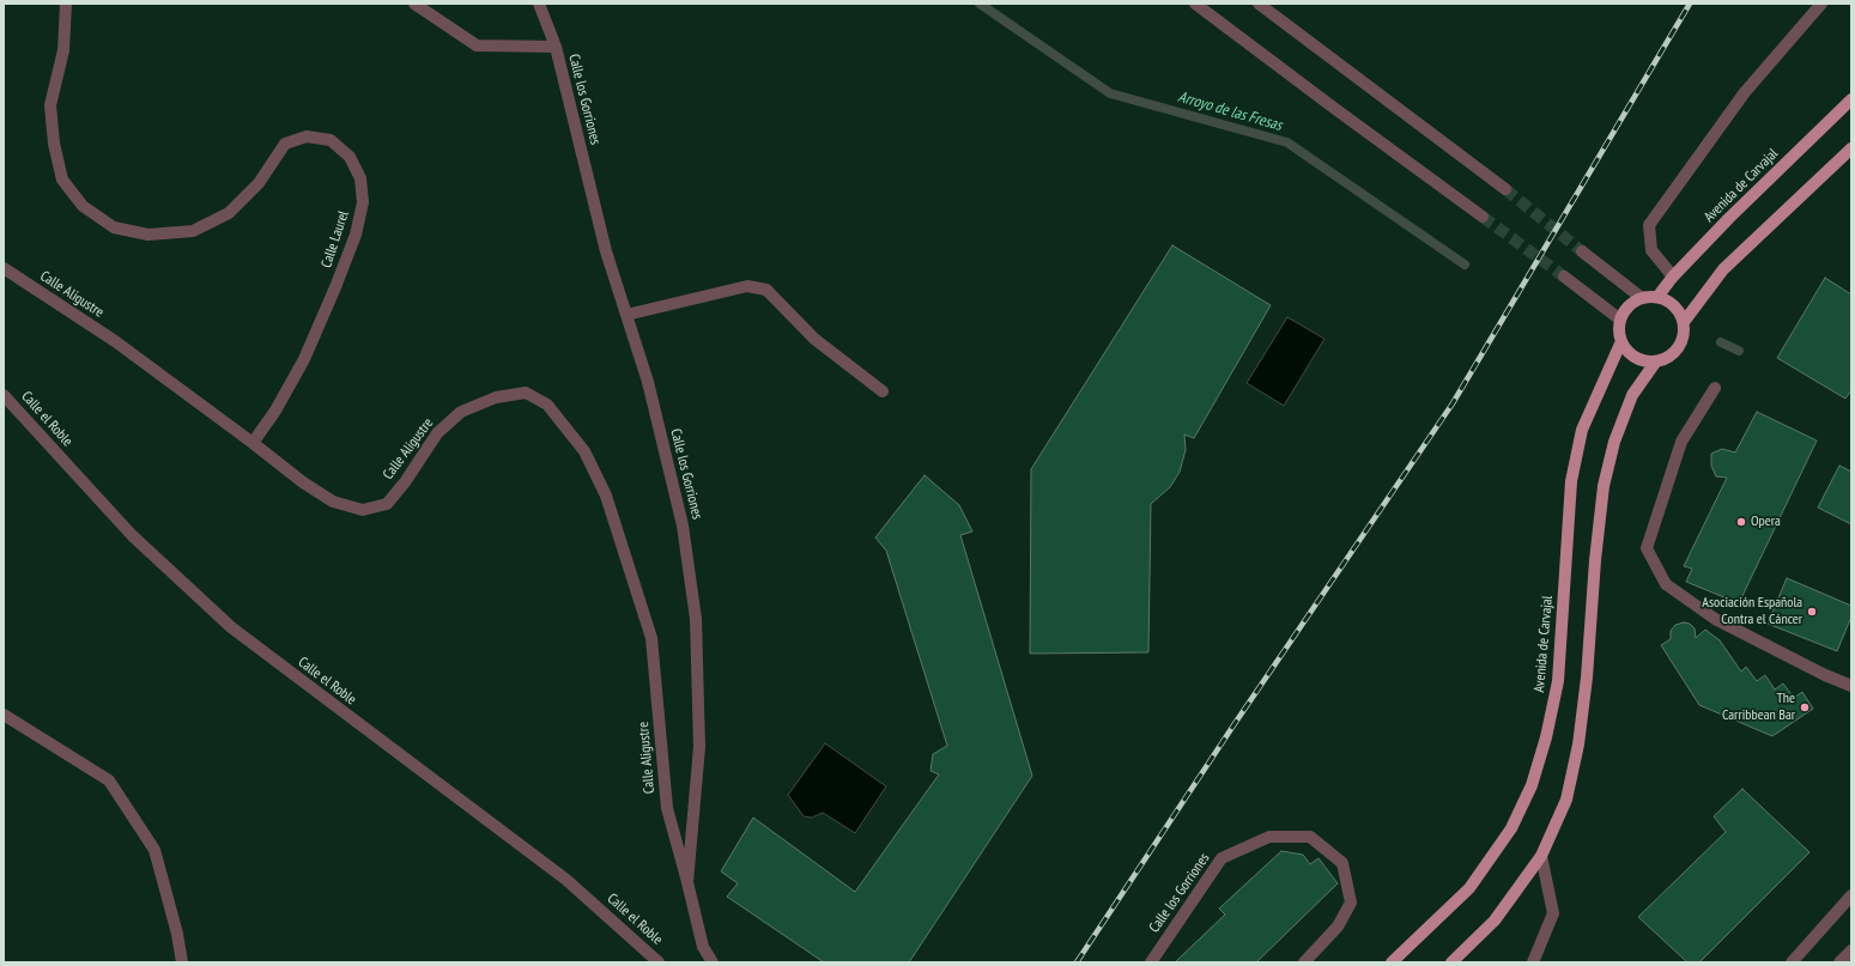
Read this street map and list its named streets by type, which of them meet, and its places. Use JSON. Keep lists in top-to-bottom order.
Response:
{
  "streets": {
    "main road": ["Avenida de Carvajal"],
    "street": [
      "Calle los Gorriones",
      "Calle Laurel",
      "Calle Aligustre",
      "Calle el Roble"
    ]
  },
  "crossings": [
    ["Calle los Gorriones", "Calle Aligustre"],
    ["Calle Laurel", "Calle Aligustre"]
  ],
  "water": ["Arroyo de las Fresas"],
  "places": ["Opera", "Asociación Española Contra el Cáncer", "The Carribbean Bar"]
}
